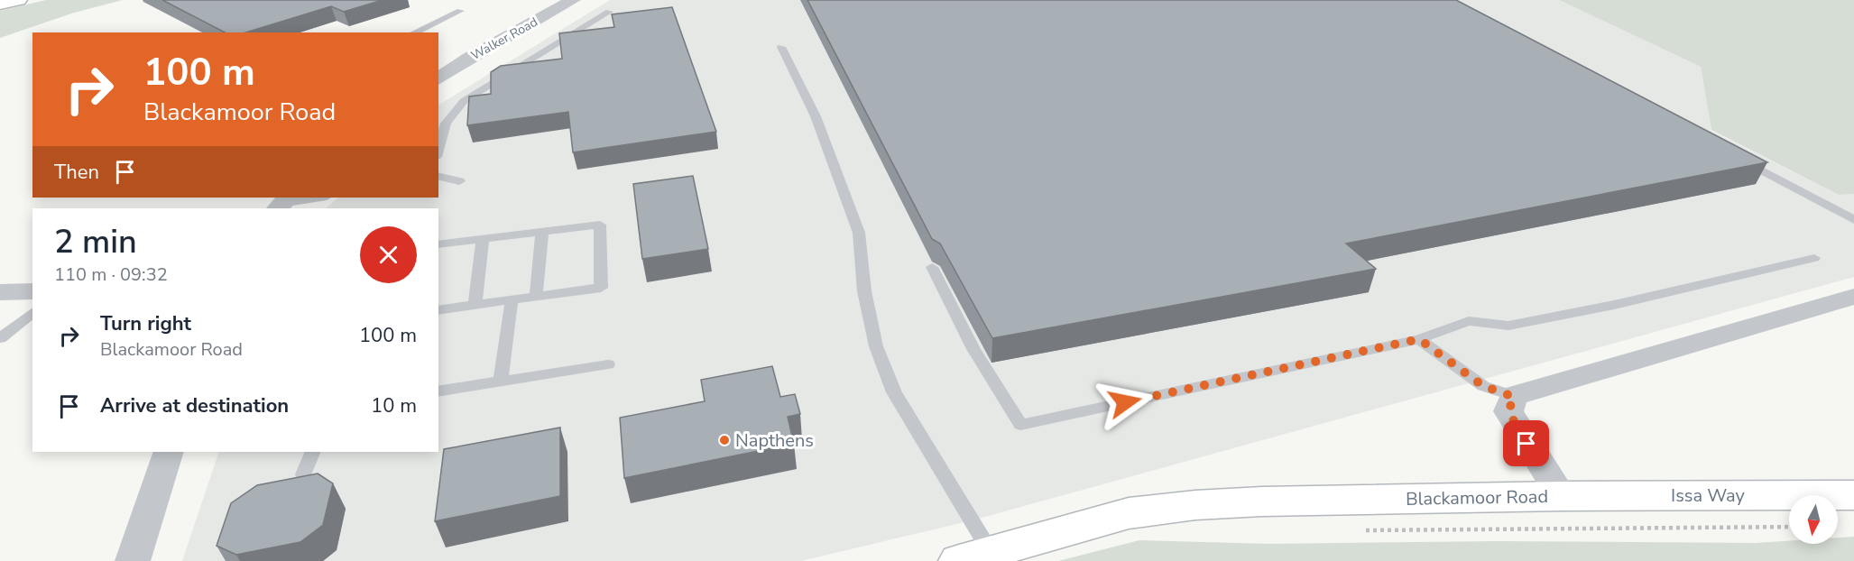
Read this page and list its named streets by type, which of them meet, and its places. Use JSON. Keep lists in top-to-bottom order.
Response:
{
  "streets": {
    "main road": ["Issa Way", "Blackamoor Road"],
    "street": ["Walker Road"]
  },
  "crossings": [
    ["Issa Way", "Blackamoor Road"]
  ],
  "places": ["Napthens"],
  "north": "bottom",
  "page": {
    "turn": ["100 m", "Blackamoor Road"],
    "then": "Then",
    "heading": ["2 min", "110 m · 09:32"],
    "list": [
      {
        "name": "Turn right",
        "note": "Blackamoor Road",
        "value": "100 m"
      },
      {
        "name": "Arrive at destination",
        "value": "10 m"
      }
    ]
  }
}
